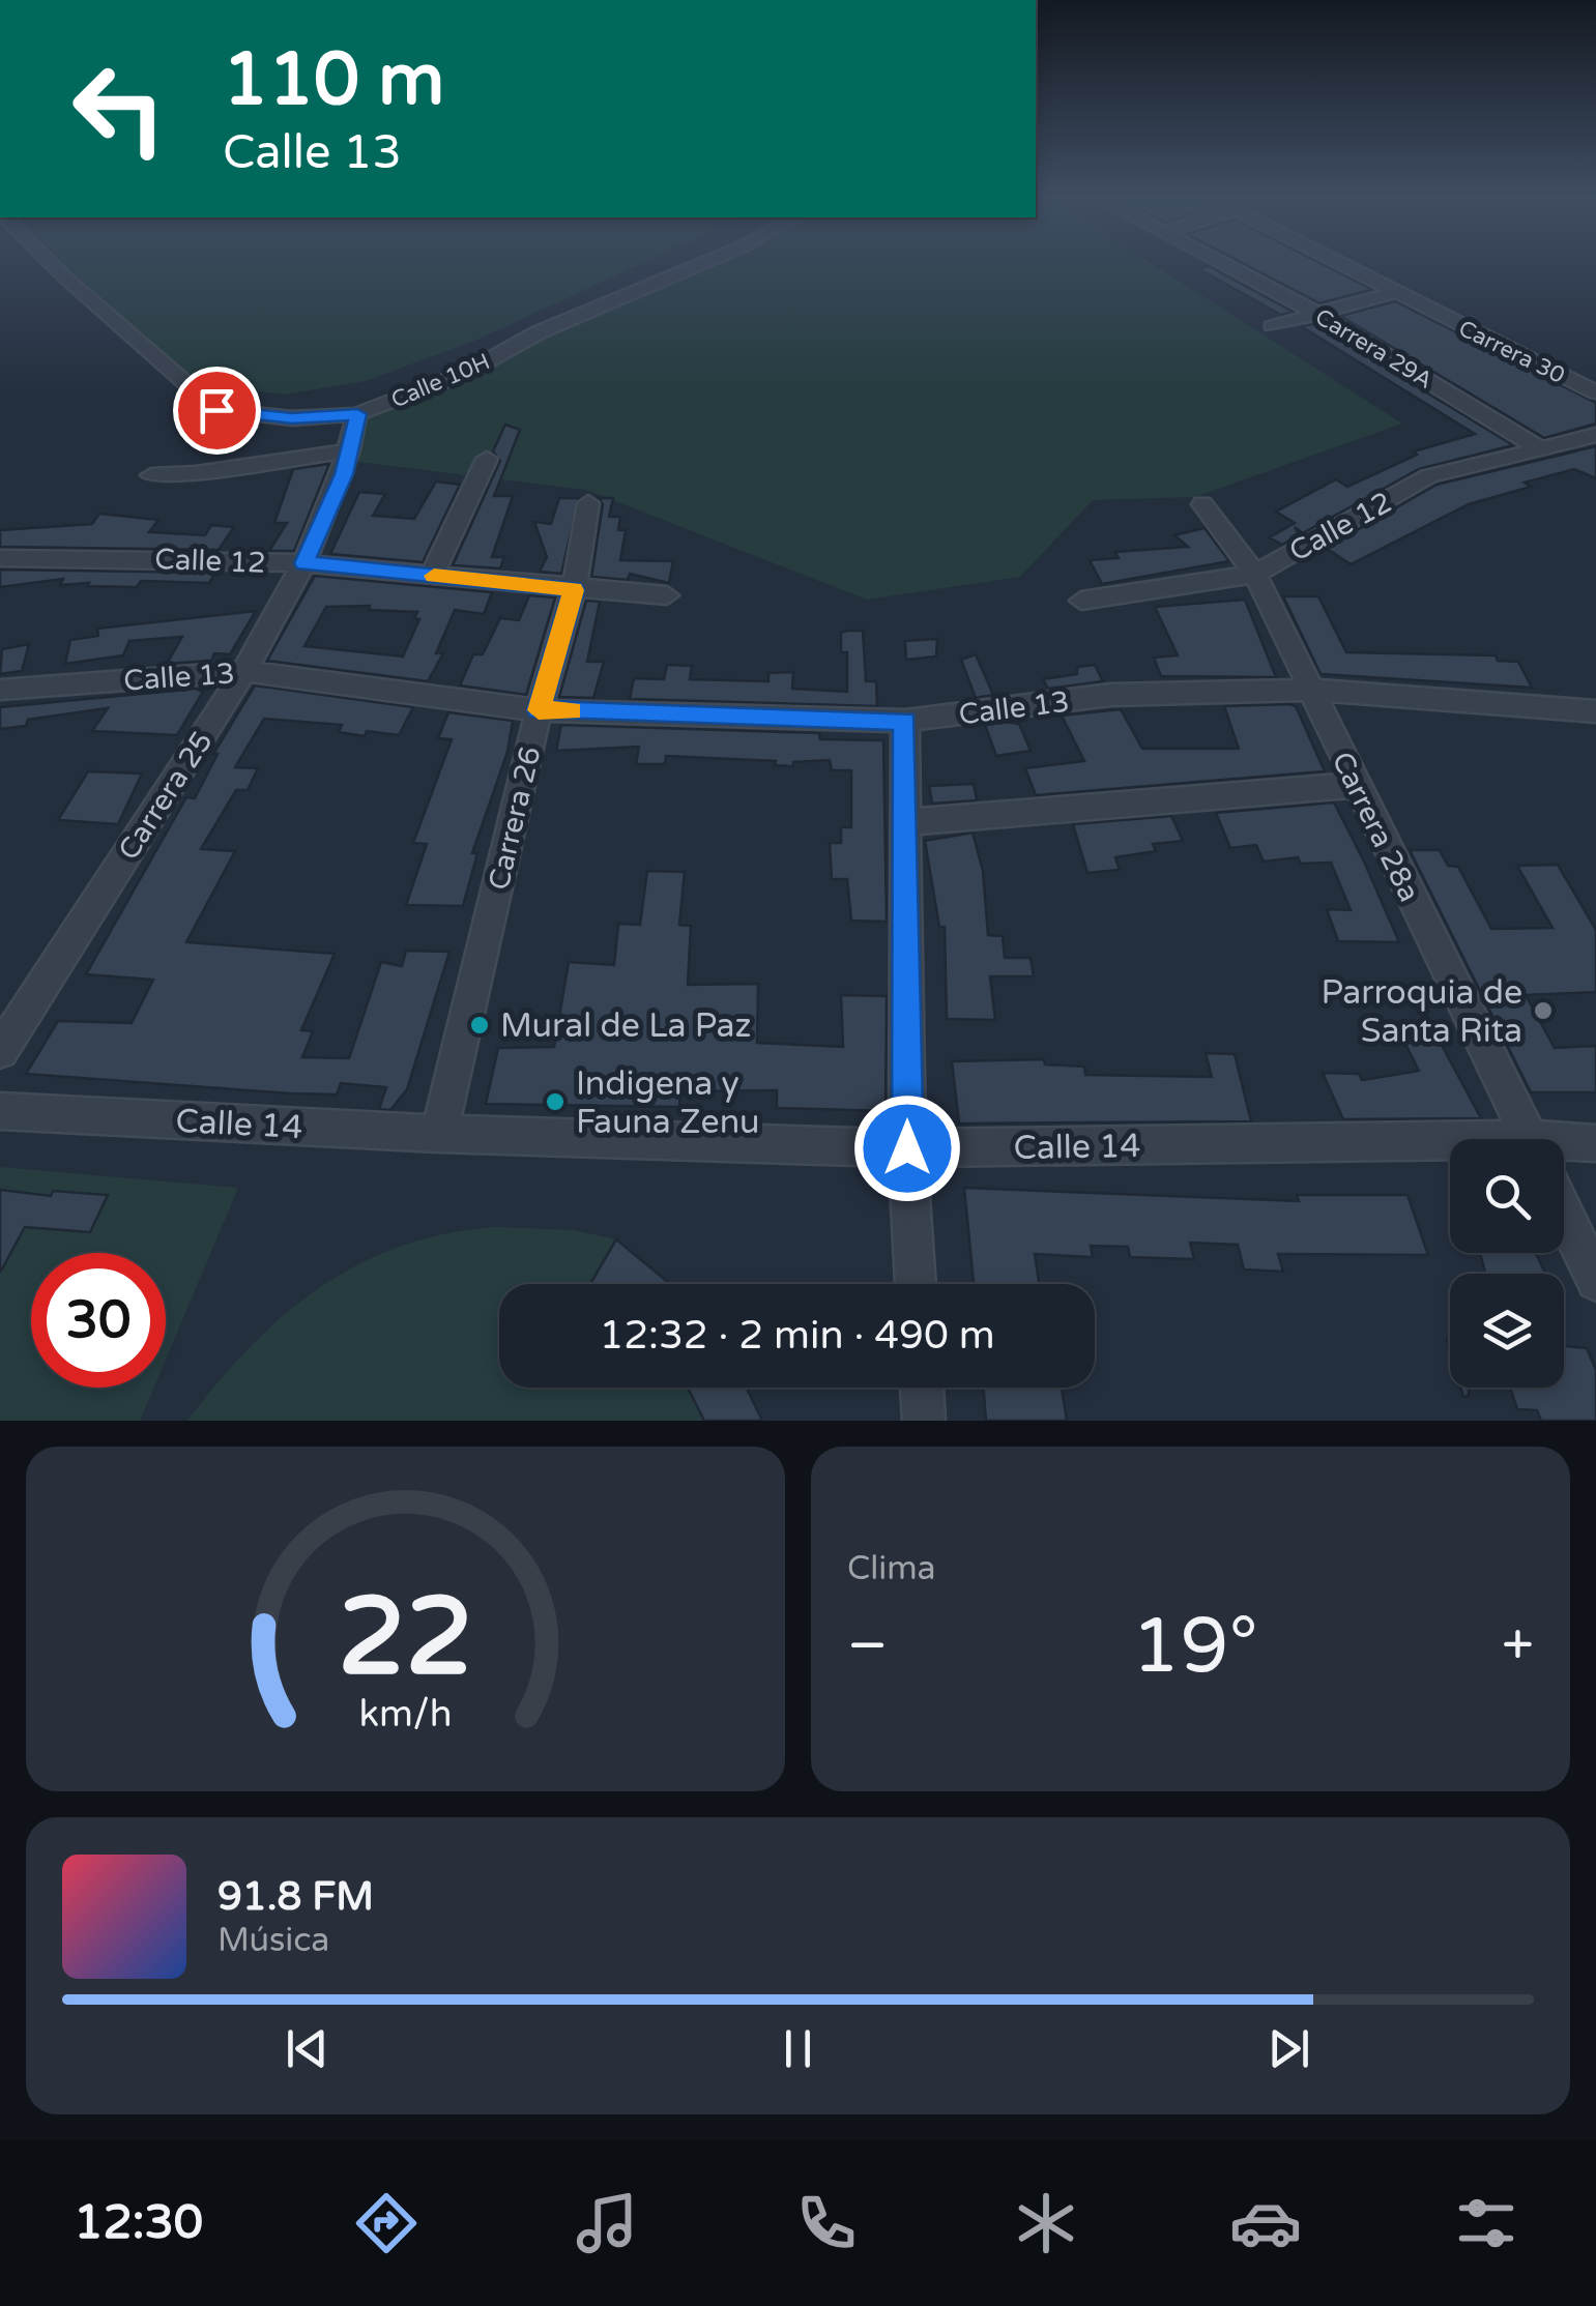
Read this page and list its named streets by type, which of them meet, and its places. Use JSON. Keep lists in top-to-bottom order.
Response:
{
  "streets": {
    "street": [
      "Carrera 29A",
      "Carrera 30",
      "Calle 10H",
      "Calle 12",
      "Calle 13",
      "Carrera 25",
      "Carrera 26",
      "Carrera 28a",
      "Calle 14"
    ]
  },
  "crossings": [
    ["Carrera 29A", "Calle 12"],
    ["Calle 10H", "Carrera 25"],
    ["Calle 12", "Carrera 25"],
    ["Calle 12", "Carrera 26"],
    ["Calle 12", "Carrera 28a"],
    ["Calle 13", "Carrera 25"],
    ["Calle 13", "Carrera 26"],
    ["Calle 13", "Carrera 28a"],
    ["Carrera 26", "Calle 14"]
  ],
  "places": ["Parroquia de Santa Rita", "Mural de La Paz", "Indigena y Fauna Zenu"],
  "page": {
    "turn": ["110 m", "Calle 13"],
    "limit": "30",
    "trip": "12:32 · 2 min · 490 m",
    "tile": "Clima",
    "heat": ["−", "19°", "+"],
    "song": ["91.8 FM", "Música"],
    "tabs": "12:30",
    "gauge": ["22", "km/h"]
  }
}
